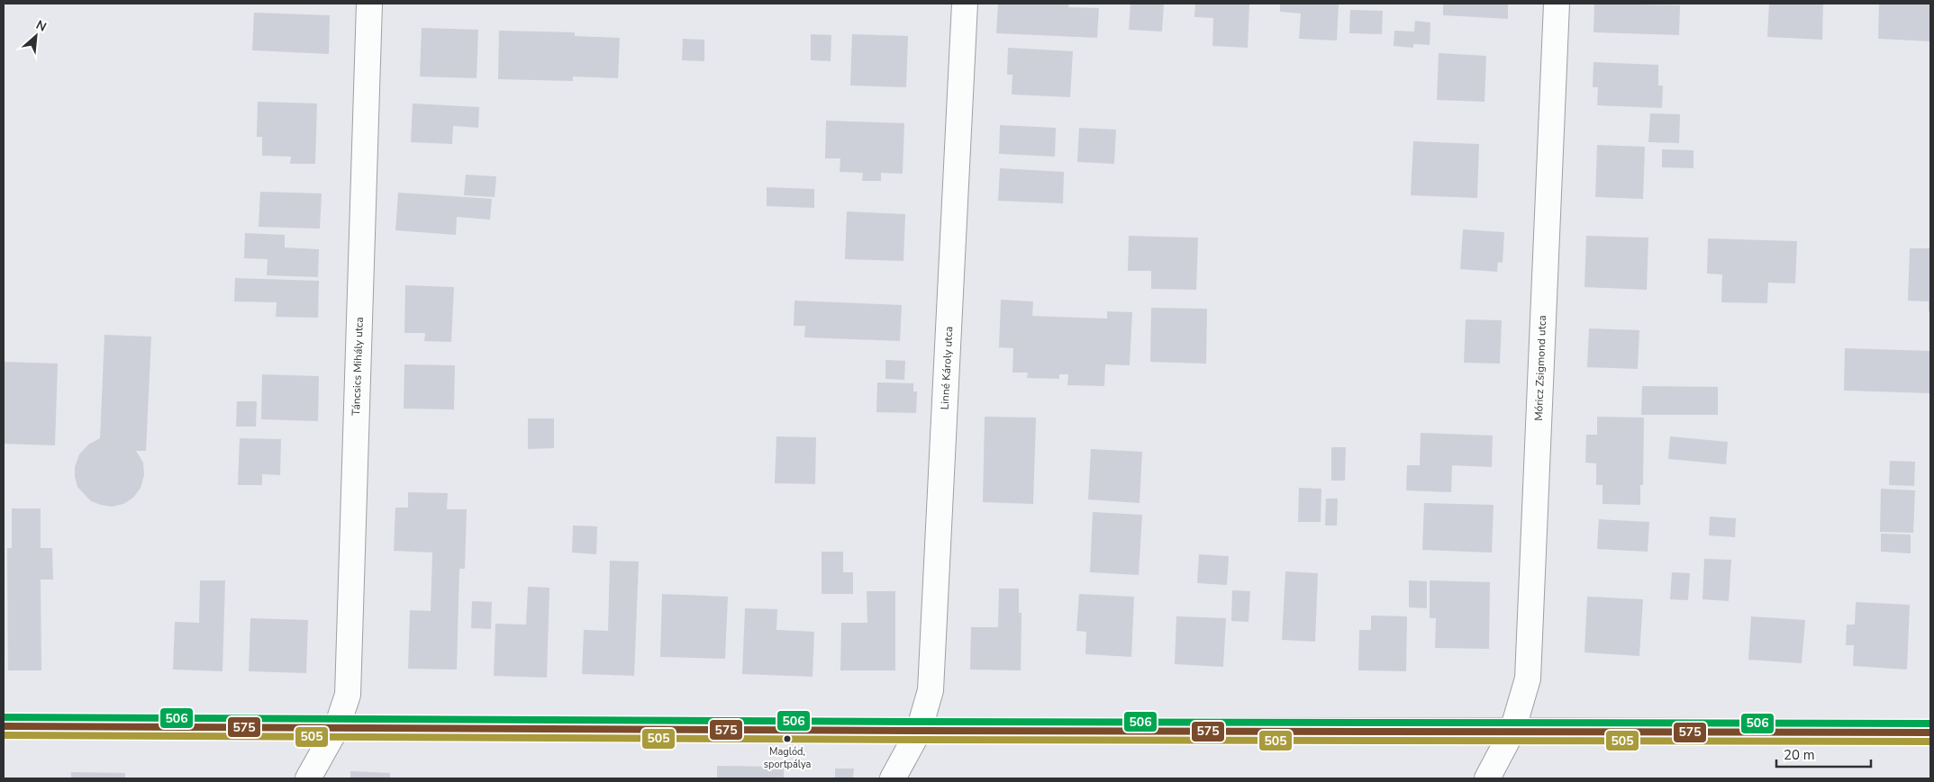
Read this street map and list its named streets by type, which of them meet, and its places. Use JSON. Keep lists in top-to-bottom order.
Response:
{
  "streets": {
    "street": ["Táncsics Mihály utca", "Linné Károly utca", "Móricz Zsigmond utca"]
  },
  "places": ["Maglód, sportpálya"],
  "lines": ["transit line 506", "transit line 575", "transit line 505"],
  "scale_bar": "20 m",
  "north": "top right"
}
